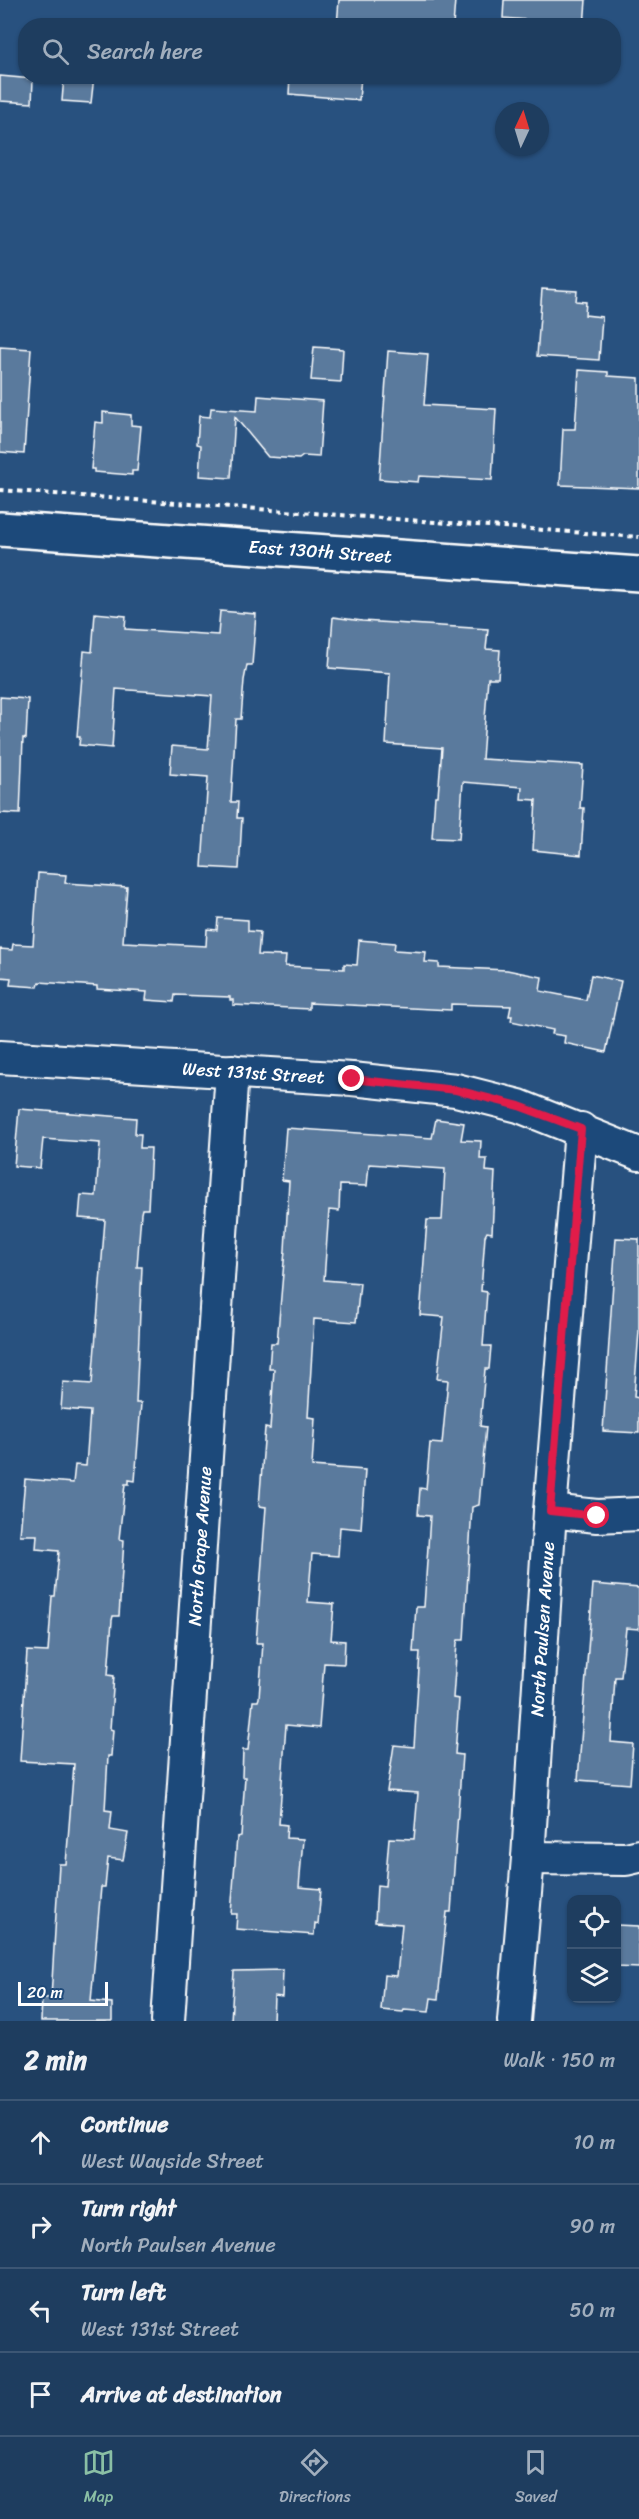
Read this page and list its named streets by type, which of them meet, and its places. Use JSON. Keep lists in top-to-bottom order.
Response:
{
  "streets": {
    "street": [
      "East 130th Street",
      "West 131st Street",
      "North Grape Avenue",
      "North Paulsen Avenue"
    ]
  },
  "crossings": [
    ["West 131st Street", "North Grape Avenue"],
    ["West 131st Street", "North Paulsen Avenue"]
  ],
  "scale_bar": "20 m",
  "north": "top",
  "page": {
    "search": "Search here",
    "scale": "20 m",
    "heading": ["2 min", "Walk · 150 m"],
    "list": [
      ["Continue", "West Wayside Street", "10 m"],
      ["Turn right", "North Paulsen Avenue", "90 m"],
      ["Turn left", "West 131st Street", "50 m"],
      "Arrive at destination"
    ],
    "nav": ["Map", "Directions", "Saved"]
  }
}
